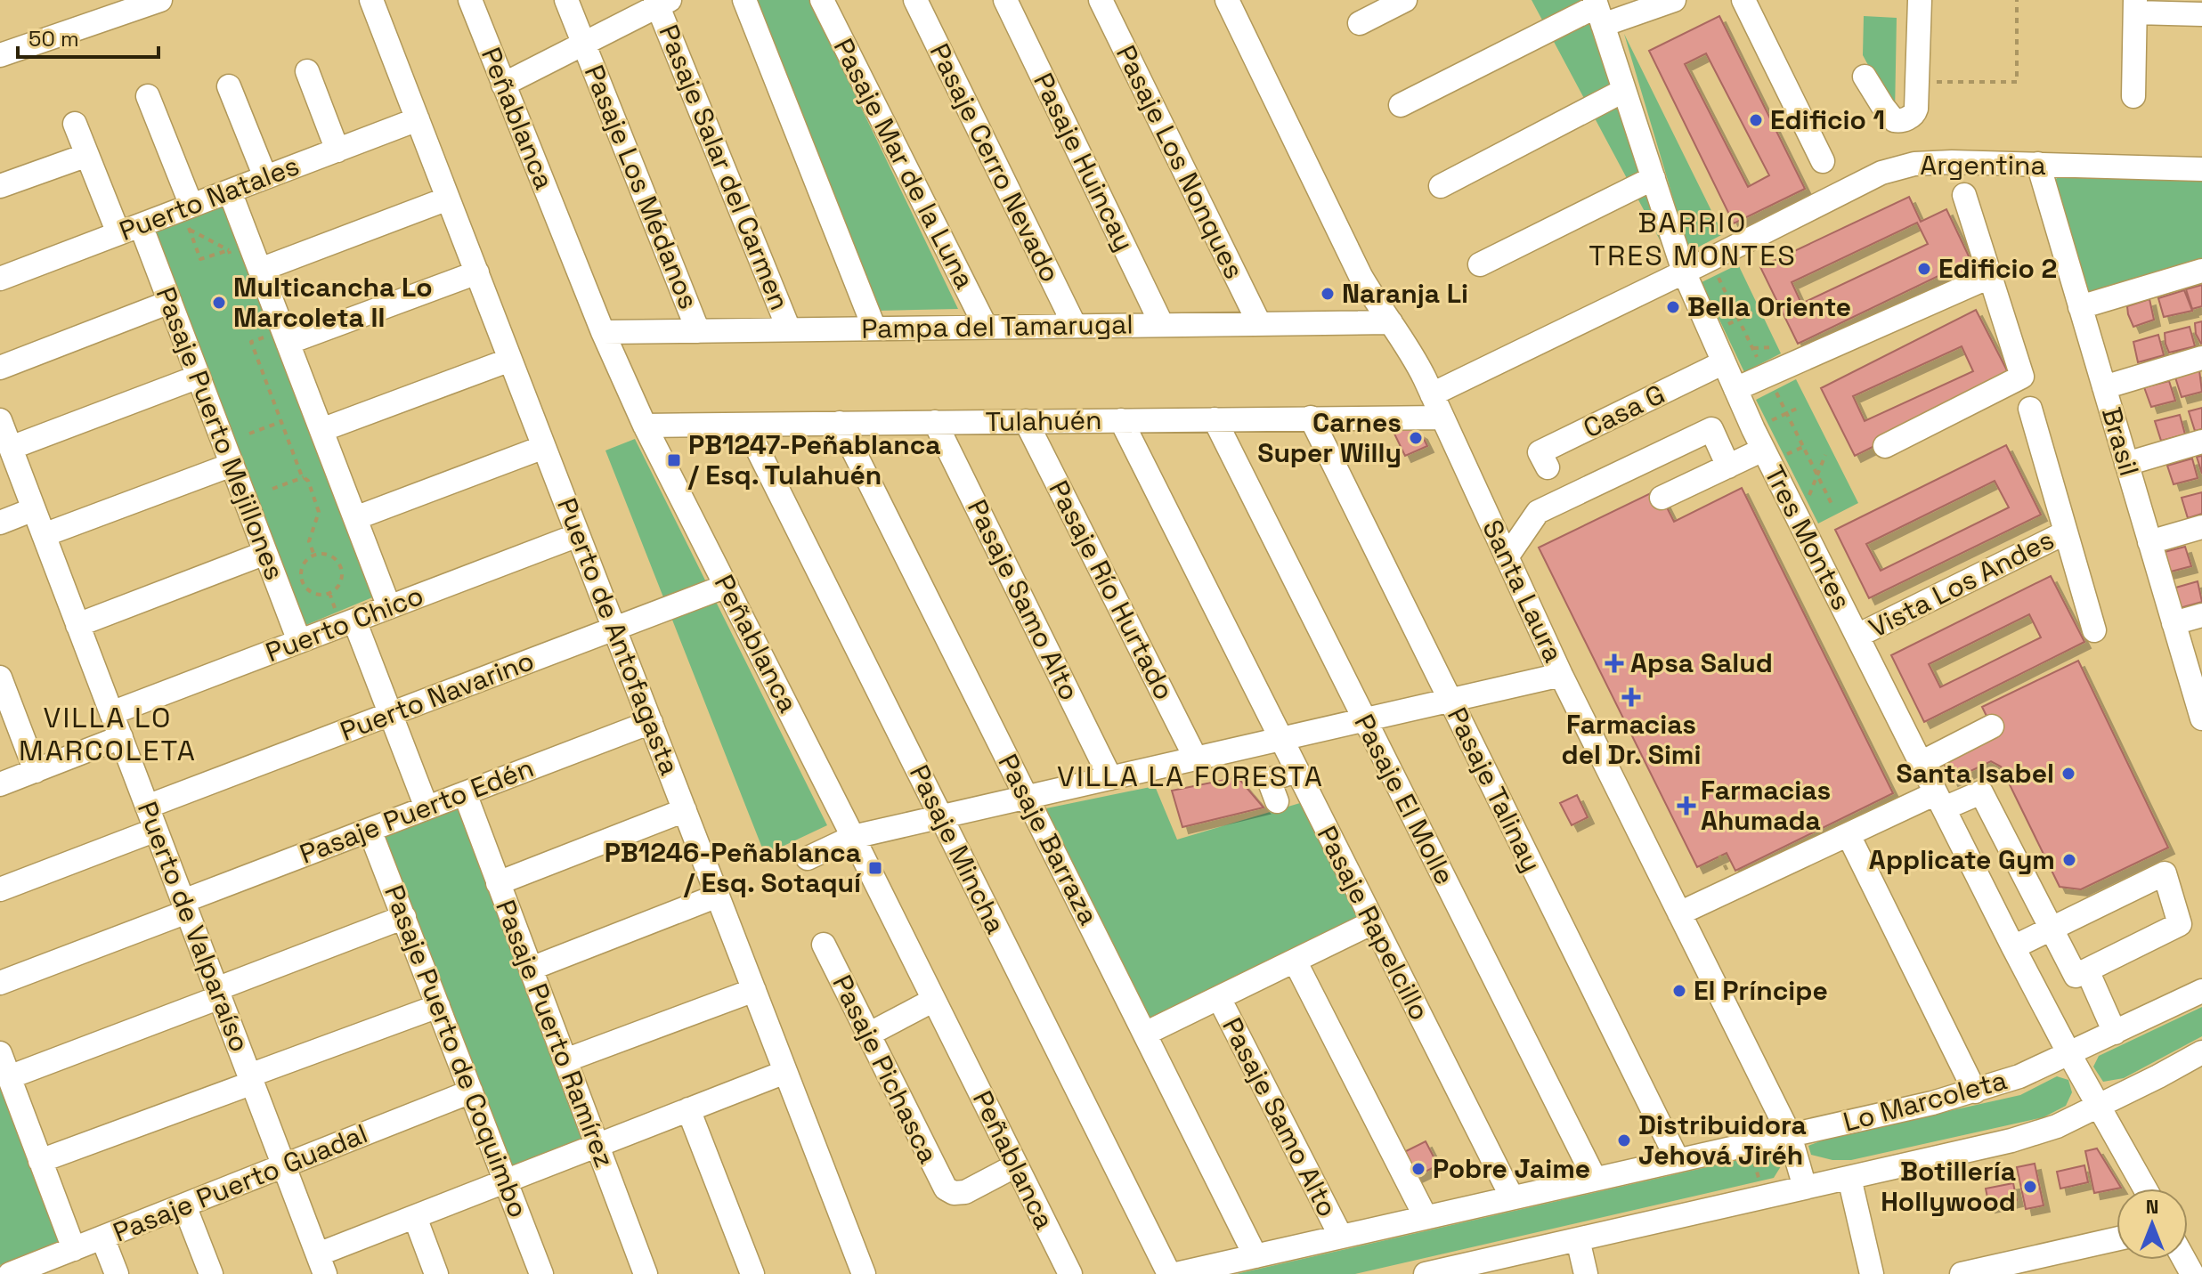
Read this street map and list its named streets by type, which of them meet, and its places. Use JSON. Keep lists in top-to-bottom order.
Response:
{
  "streets": {
    "street": [
      "Peñablanca",
      "Pasaje Huincay",
      "Pasaje Los Nonques",
      "Pasaje Cerro Nevado",
      "Pasaje Mar de la Luna",
      "Argentina",
      "Pasaje Salar del Carmen",
      "Pasaje Los Médanos",
      "Puerto Natales",
      "Pampa del Tamarugal",
      "Casa G",
      "Tulahuén",
      "Pasaje Puerto Mejillones",
      "Brasil",
      "Tres Montes",
      "Vista Los Andes",
      "Pasaje Río Hurtado",
      "Santa Laura",
      "Pasaje Samo Alto",
      "Puerto Chico",
      "Puerto de Antofagasta",
      "Puerto Navarino",
      "Pasaje Talinay",
      "Pasaje El Molle",
      "Pasaje Puerto Edén",
      "Pasaje Barraza",
      "Pasaje Mincha",
      "Pasaje Rapelcillo",
      "Puerto de Valparaíso",
      "Pasaje Puerto Ramírez",
      "Pasaje Puerto de Coquimbo",
      "Pasaje Pichasca",
      "Lo Marcoleta",
      "Pasaje Puerto Guadal"
    ]
  },
  "crossings": [
    ["Peñablanca", "Pampa del Tamarugal"],
    ["Peñablanca", "Tulahuén"],
    ["Peñablanca", "Puerto Navarino"],
    ["Peñablanca", "Pasaje Pichasca"],
    ["Pasaje Huincay", "Pampa del Tamarugal"],
    ["Pasaje Los Nonques", "Pampa del Tamarugal"],
    ["Pasaje Cerro Nevado", "Pampa del Tamarugal"],
    ["Pasaje Mar de la Luna", "Pampa del Tamarugal"],
    ["Argentina", "Brasil"],
    ["Argentina", "Tres Montes"],
    ["Argentina", "Santa Laura"],
    ["Pasaje Salar del Carmen", "Pampa del Tamarugal"],
    ["Pasaje Los Médanos", "Pampa del Tamarugal"],
    ["Puerto Natales", "Pasaje Puerto Mejillones"],
    ["Puerto Natales", "Puerto de Antofagasta"],
    ["Pampa del Tamarugal", "Santa Laura"],
    ["Casa G", "Tres Montes"],
    ["Tulahuén", "Pasaje Río Hurtado"],
    ["Tulahuén", "Santa Laura"],
    ["Tulahuén", "Pasaje Samo Alto"],
    ["Tulahuén", "Pasaje Talinay"],
    ["Tulahuén", "Pasaje El Molle"],
    ["Tulahuén", "Pasaje Barraza"],
    ["Tulahuén", "Pasaje Mincha"],
    ["Tulahuén", "Pasaje Rapelcillo"],
    ["Pasaje Puerto Mejillones", "Puerto Chico"],
    ["Tres Montes", "Vista Los Andes"],
    ["Tres Montes", "Lo Marcoleta"],
    ["Santa Laura", "Lo Marcoleta"],
    ["Pasaje Samo Alto", "Lo Marcoleta"],
    ["Puerto Chico", "Puerto de Antofagasta"],
    ["Puerto Chico", "Puerto de Valparaíso"],
    ["Puerto de Antofagasta", "Puerto Navarino"],
    ["Puerto de Antofagasta", "Pasaje Puerto Edén"],
    ["Puerto Navarino", "Puerto de Valparaíso"],
    ["Pasaje Talinay", "Lo Marcoleta"],
    ["Pasaje El Molle", "Lo Marcoleta"],
    ["Pasaje Puerto Edén", "Puerto de Valparaíso"],
    ["Pasaje Puerto Edén", "Pasaje Puerto Ramírez"],
    ["Pasaje Puerto Edén", "Pasaje Puerto de Coquimbo"],
    ["Pasaje Barraza", "Lo Marcoleta"],
    ["Pasaje Rapelcillo", "Lo Marcoleta"],
    ["Puerto de Valparaíso", "Pasaje Puerto Guadal"],
    ["Pasaje Puerto de Coquimbo", "Pasaje Puerto Guadal"]
  ],
  "districts": ["BARRIO TRES MONTES", "VILLA LO MARCOLETA", "VILLA LA FORESTA"],
  "places": {
    "other": [
      "Edificio 1",
      "Edificio 2",
      "Naranja Li",
      "Multicancha Lo Marcoleta II",
      "Bella Oriente",
      "Carnes Super Willy",
      "Santa Isabel",
      "Applicate Gym",
      "El Príncipe",
      "Distribuidora Jehová Jiréh",
      "Pobre Jaime",
      "Botillería Hollywood"
    ],
    "transit": ["PB1247-Peñablanca / Esq. Tulahuén", "PB1246-Peñablanca / Esq. Sotaquí"],
    "health": ["Apsa Salud", "Farmacias del Dr. Simi", "Farmacias Ahumada"]
  },
  "scale_bar": "50 m",
  "north": "top"
}
